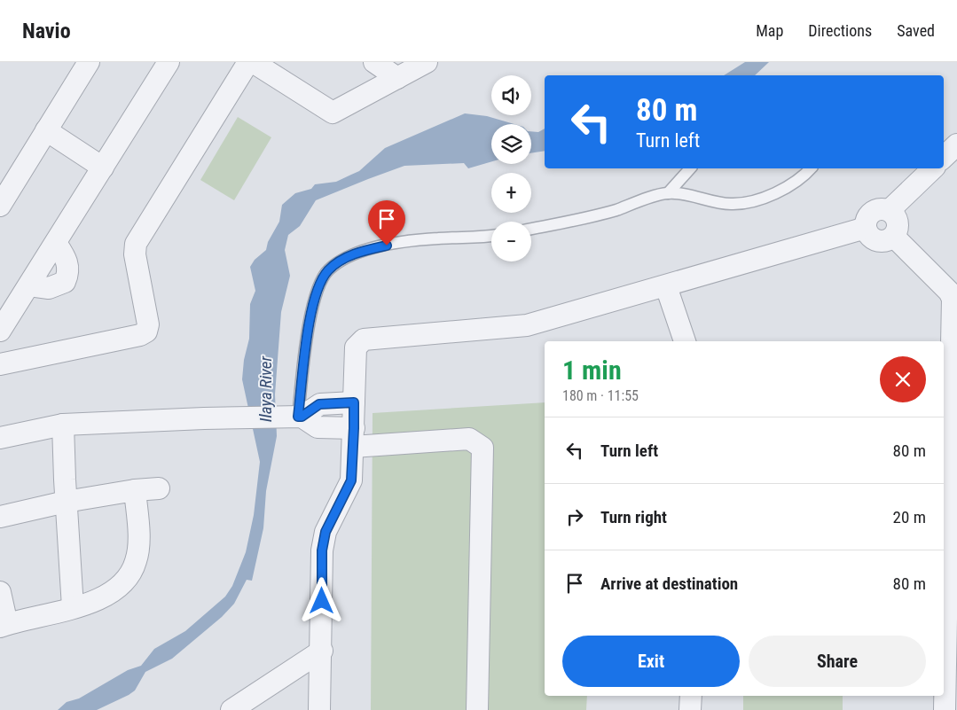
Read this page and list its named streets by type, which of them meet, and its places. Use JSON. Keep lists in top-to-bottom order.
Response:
{
  "water": ["Ilaya River"],
  "page": {
    "header": "Navio",
    "nav": ["Map", "Directions", "Saved"],
    "map_buttons": ["+", "−"],
    "turn": ["80 m", "Turn left"],
    "heading": ["1 min", "180 m · 11:55"],
    "list": [
      {
        "name": "Turn left",
        "value": "80 m"
      },
      {
        "name": "Turn right",
        "value": "20 m"
      },
      {
        "name": "Arrive at destination",
        "value": "80 m"
      }
    ],
    "buttons": ["Exit", "Share"]
  }
}
